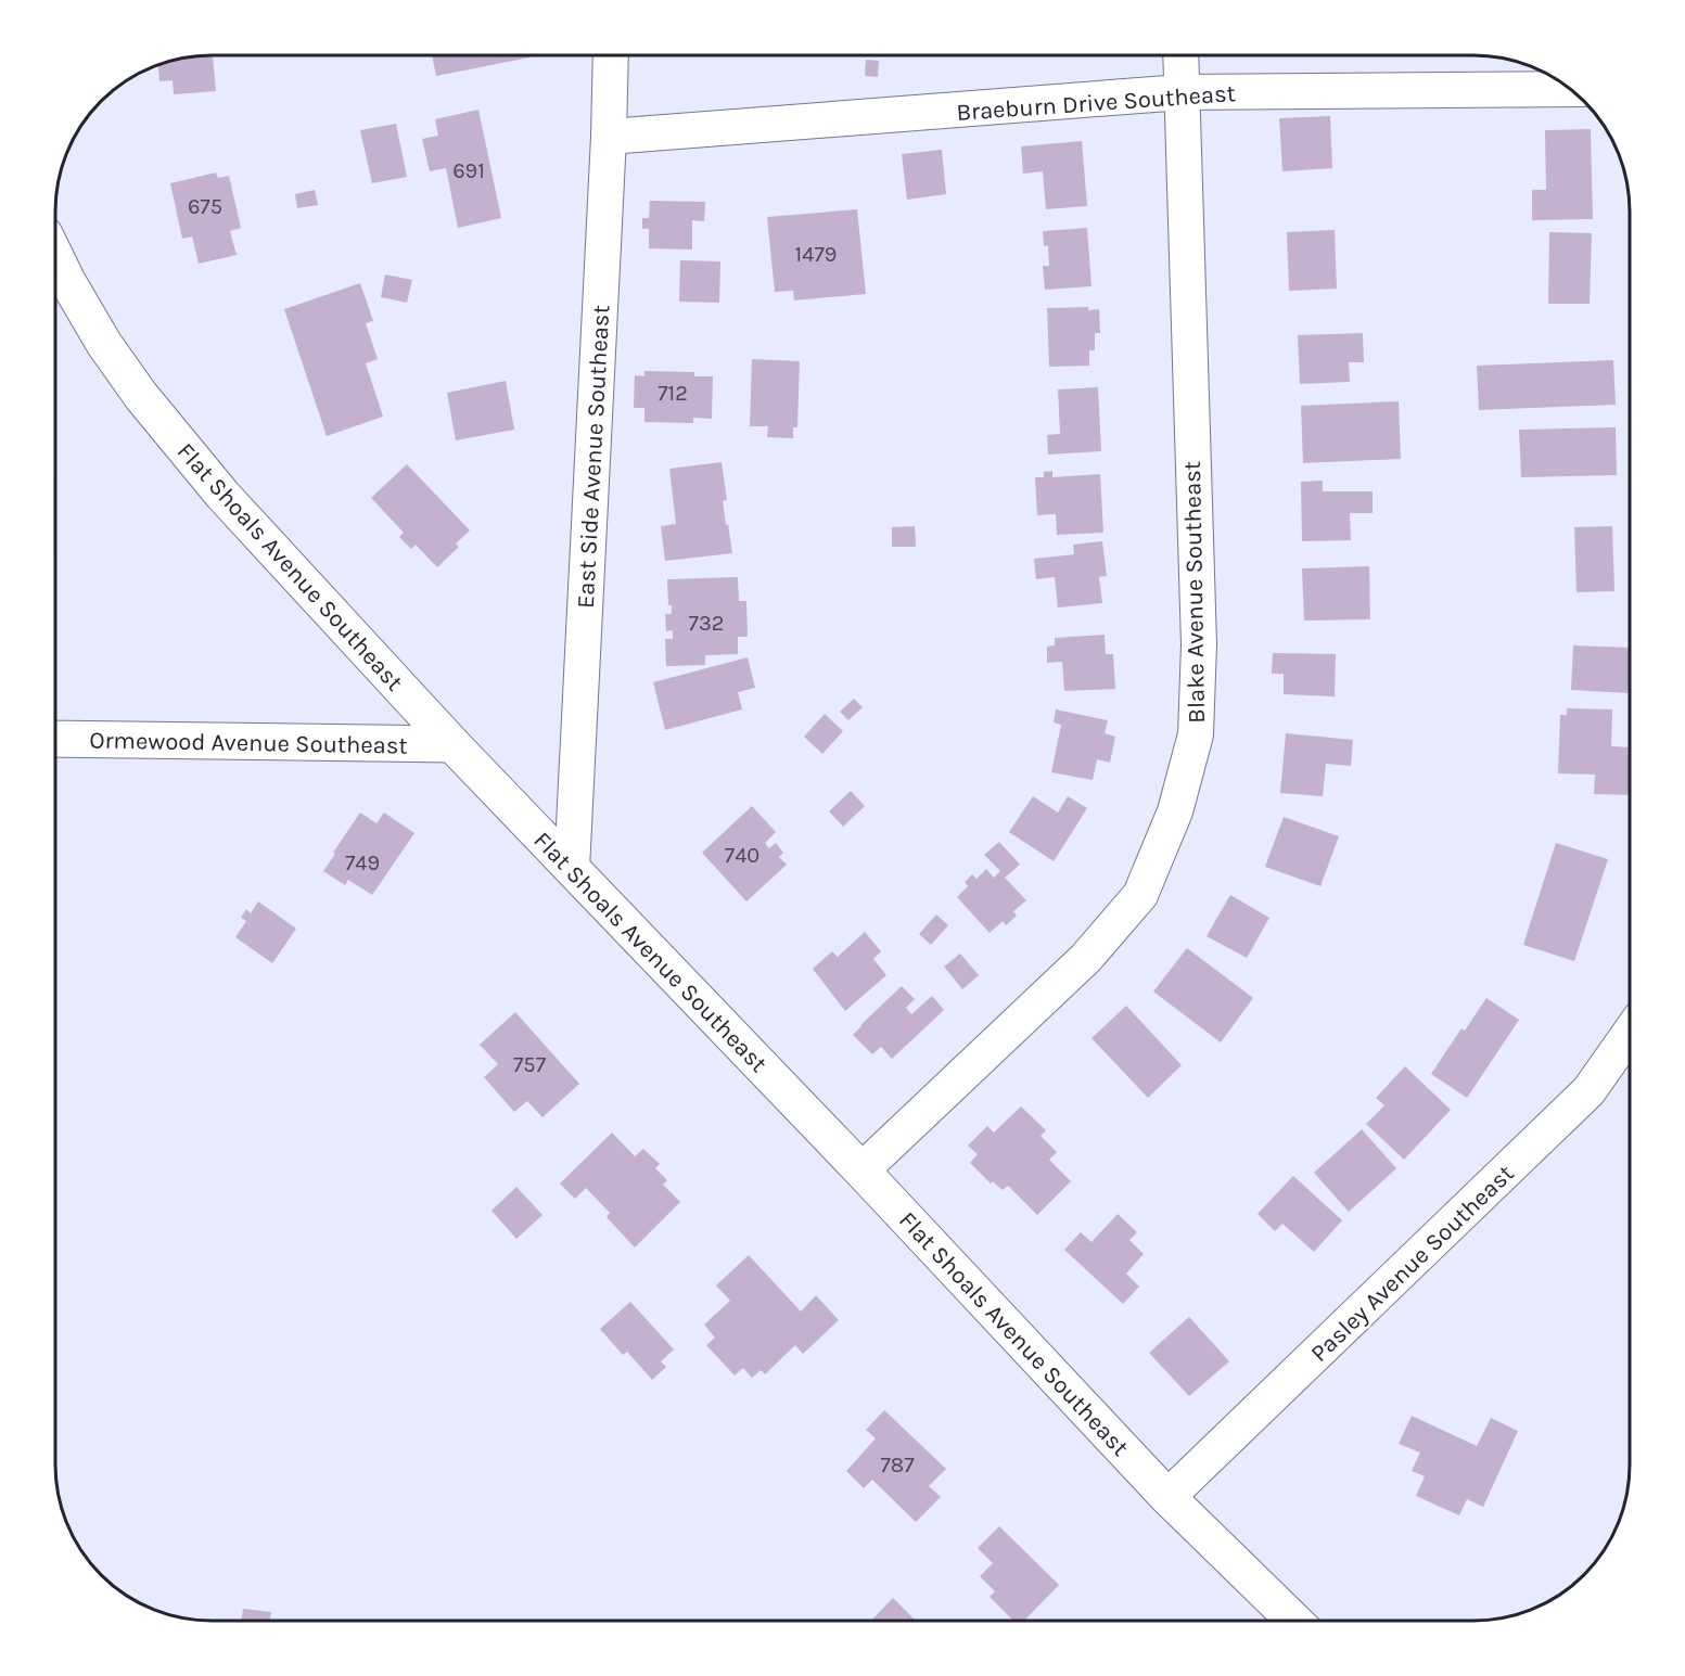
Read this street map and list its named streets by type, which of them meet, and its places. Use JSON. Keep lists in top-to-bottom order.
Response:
{
  "streets": {
    "street": [
      "Braeburn Drive Southeast",
      "East Side Avenue Southeast",
      "Flat Shoals Avenue Southeast",
      "Blake Avenue Southeast",
      "Ormewood Avenue Southeast",
      "Pasley Avenue Southeast"
    ]
  },
  "crossings": [
    ["Braeburn Drive Southeast", "East Side Avenue Southeast"],
    ["Braeburn Drive Southeast", "Blake Avenue Southeast"],
    ["East Side Avenue Southeast", "Flat Shoals Avenue Southeast"],
    ["Flat Shoals Avenue Southeast", "Blake Avenue Southeast"],
    ["Flat Shoals Avenue Southeast", "Ormewood Avenue Southeast"],
    ["Flat Shoals Avenue Southeast", "Pasley Avenue Southeast"]
  ],
  "house_numbers": [
    "691",
    "675",
    "1479",
    "712",
    "732",
    "740",
    "749",
    "757",
    "787"
  ]
}
